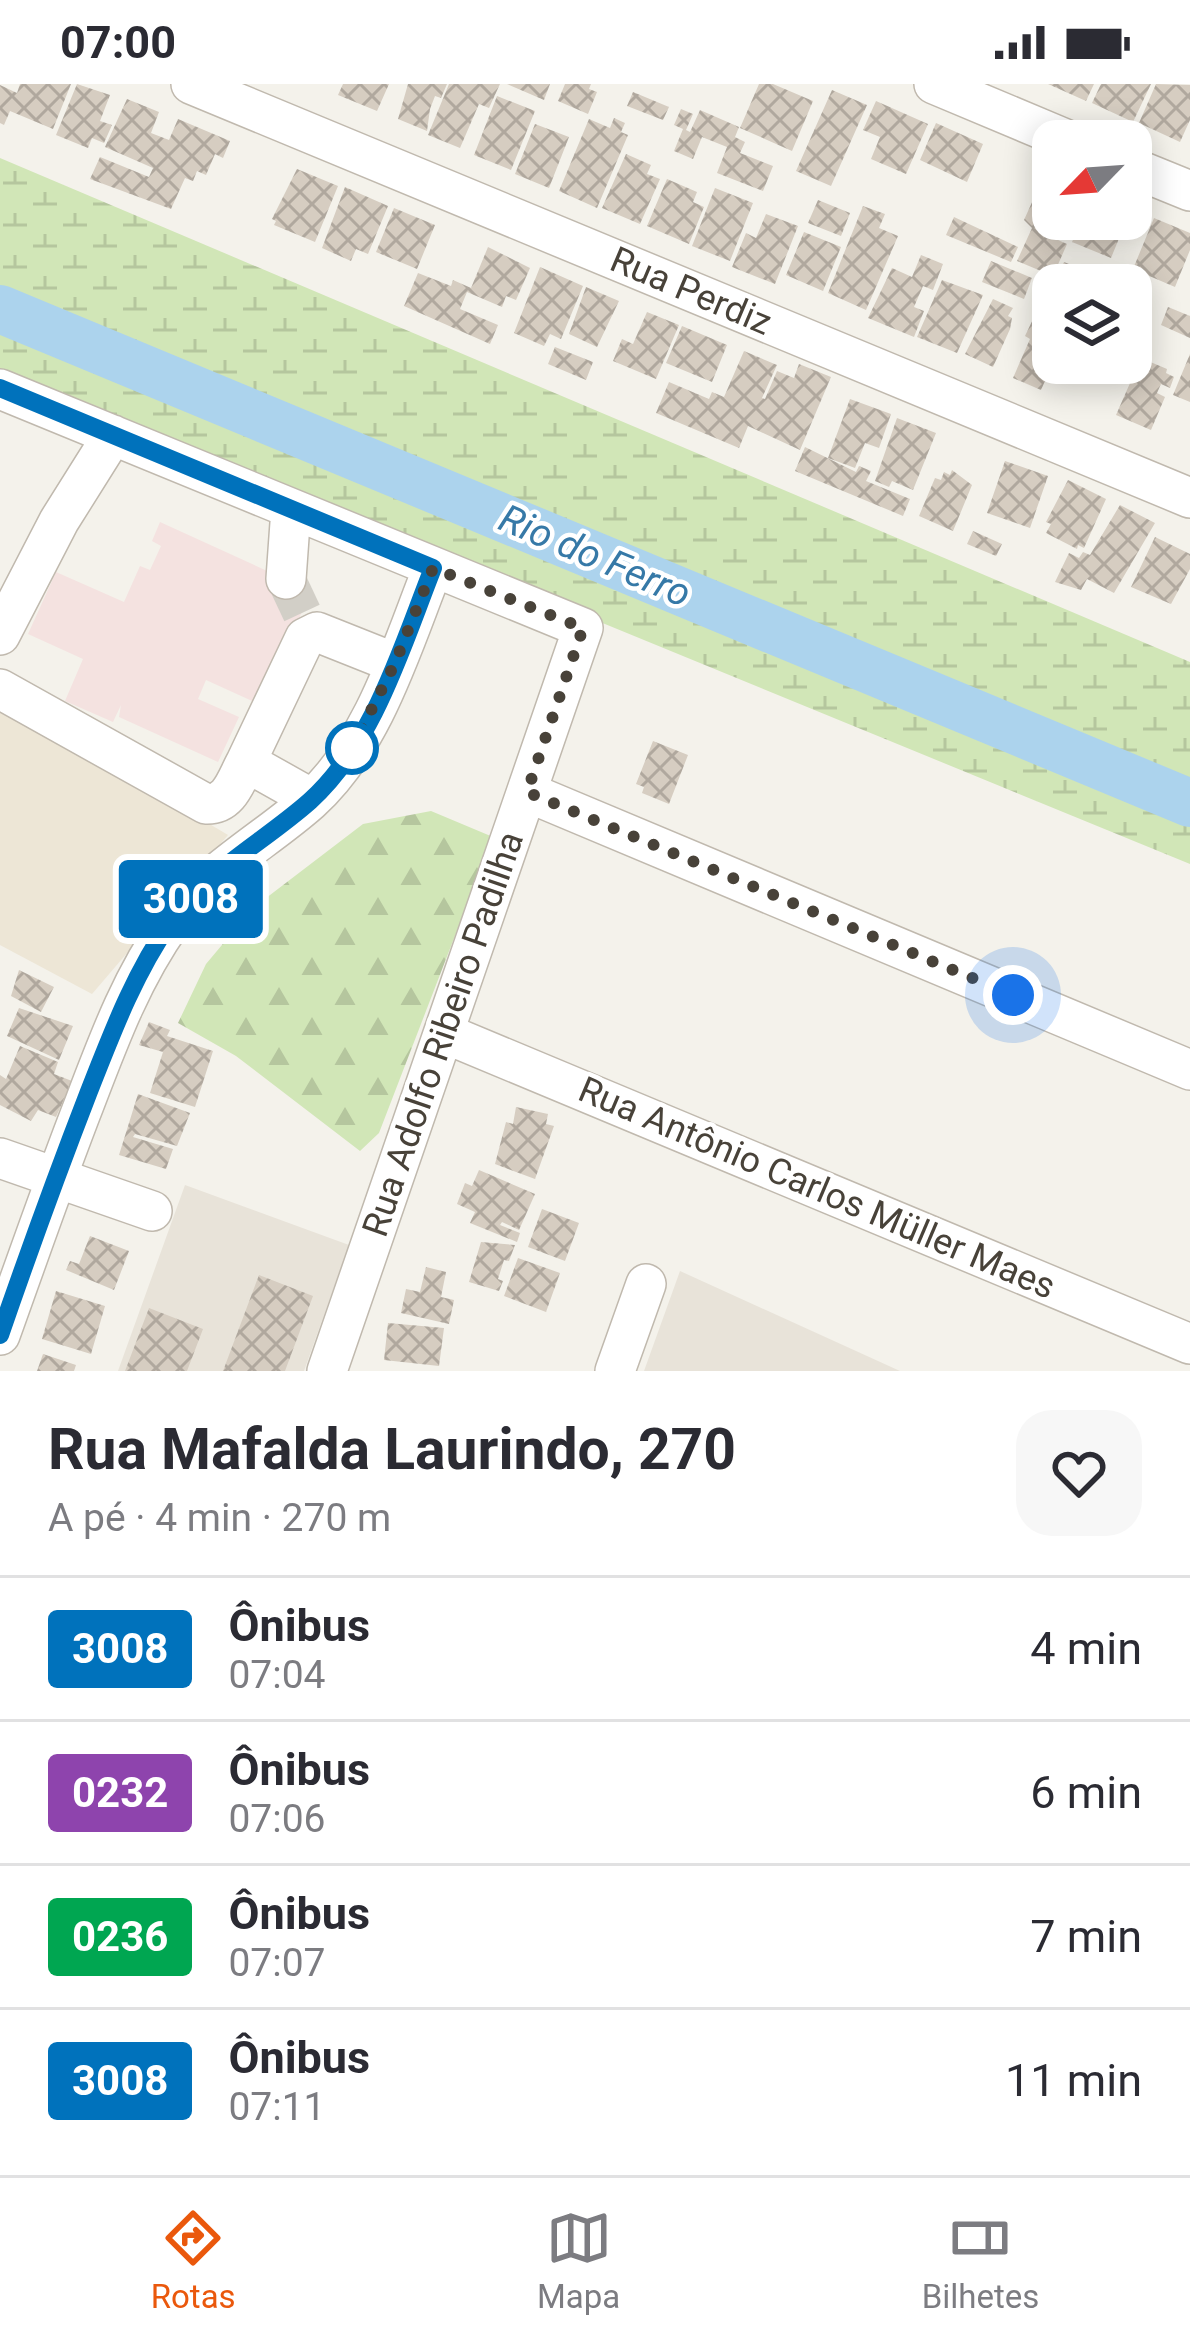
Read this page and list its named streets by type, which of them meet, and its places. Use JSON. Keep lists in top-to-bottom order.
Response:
{
  "streets": {
    "street": ["Rua Perdiz", "Rua Adolfo Ribeiro Padilha", "Rua Antônio Carlos Müller Maes"]
  },
  "crossings": [
    ["Rua Adolfo Ribeiro Padilha", "Rua Antônio Carlos Müller Maes"]
  ],
  "water": ["Rio do Ferro"],
  "lines": ["bus line 3008"],
  "north": "bottom left",
  "page": {
    "status": "07:00",
    "on_map": "3008",
    "heading": ["Rua Mafalda Laurindo, 270", "A pé · 4 min · 270 m"],
    "list": [
      {
        "mark": "3008",
        "name": "Ônibus",
        "note": "07:04",
        "value": "4 min"
      },
      {
        "mark": "0232",
        "name": "Ônibus",
        "note": "07:06",
        "value": "6 min"
      },
      {
        "mark": "0236",
        "name": "Ônibus",
        "note": "07:07",
        "value": "7 min"
      },
      {
        "mark": "3008",
        "name": "Ônibus",
        "note": "07:11",
        "value": "11 min"
      }
    ],
    "tabs": ["Rotas", "Mapa", "Bilhetes"]
  }
}
